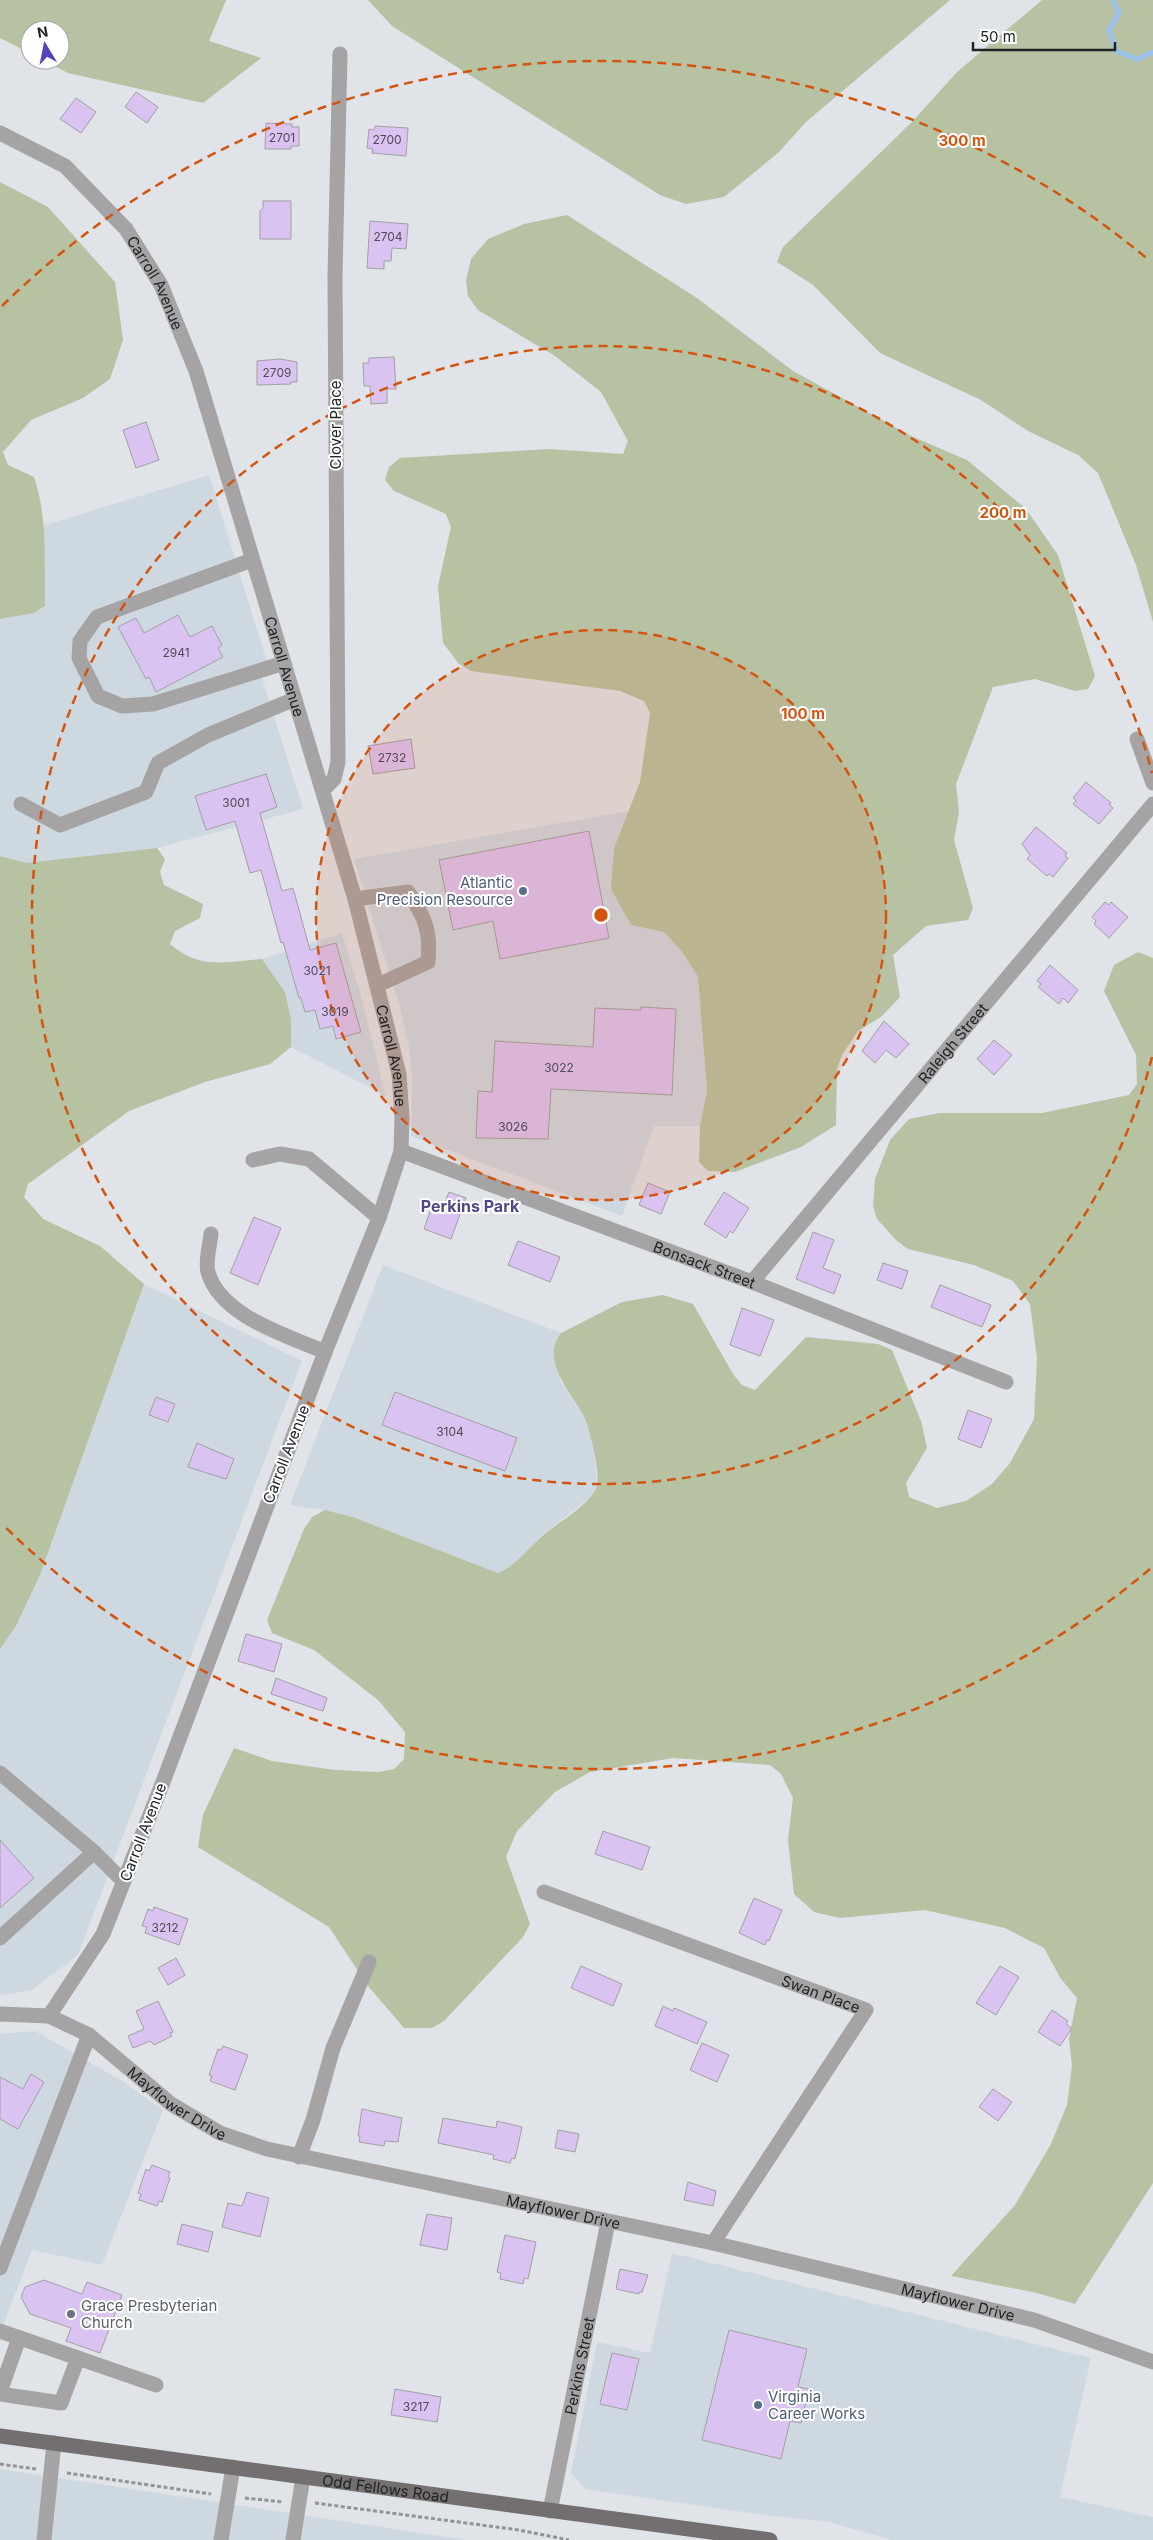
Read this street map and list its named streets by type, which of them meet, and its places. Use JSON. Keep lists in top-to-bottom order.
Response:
{
  "streets": {
    "main road": ["Odd Fellows Road"],
    "street": [
      "Carroll Avenue",
      "Clover Place",
      "Raleigh Street",
      "Bonsack Street",
      "Swan Place",
      "Mayflower Drive",
      "Perkins Street"
    ]
  },
  "crossings": [
    ["Carroll Avenue", "Clover Place"],
    ["Carroll Avenue", "Bonsack Street"],
    ["Carroll Avenue", "Mayflower Drive"],
    ["Raleigh Street", "Bonsack Street"],
    ["Swan Place", "Mayflower Drive"],
    ["Mayflower Drive", "Perkins Street"],
    ["Perkins Street", "Odd Fellows Road"]
  ],
  "districts": ["Perkins Park"],
  "places": ["Atlantic Precision Resource", "Grace Presbyterian Church", "Virginia Career Works"],
  "house_numbers": [
    "2701",
    "2700",
    "2704",
    "2709",
    "2941",
    "2732",
    "3001",
    "3021",
    "3019",
    "3022",
    "3026",
    "3104",
    "3212",
    "3217"
  ],
  "scale_bar": "50 m",
  "north": "top",
  "rings": ["300 m", "200 m", "100 m"]
}
